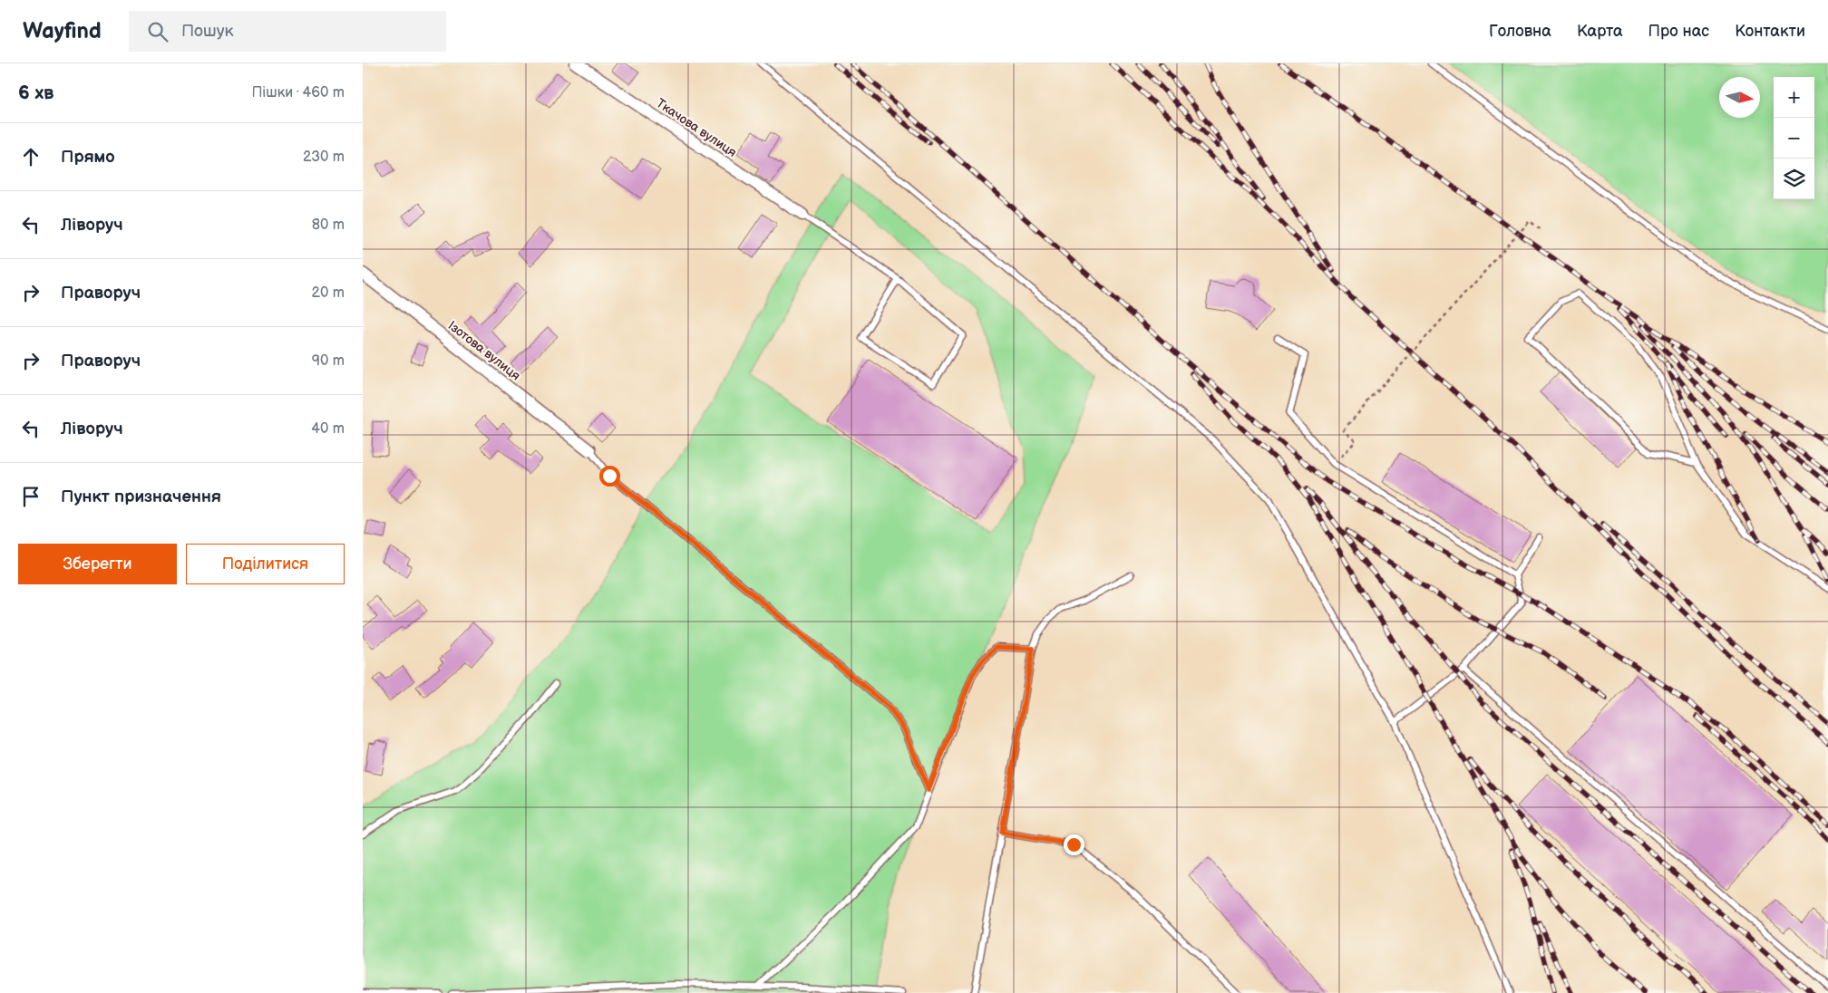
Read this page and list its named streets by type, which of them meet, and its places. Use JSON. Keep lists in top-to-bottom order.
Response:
{
  "streets": {
    "street": ["Ткачова вулиця", "Ізотова вулиця"]
  },
  "north": "right",
  "page": {
    "header": "Wayfind",
    "search": "Пошук",
    "nav": [
      "Головна",
      "Карта",
      "Про нас",
      "Контакти"
    ],
    "heading": ["6 хв", "Пішки · 460 m"],
    "map_buttons": ["+", "−"],
    "list": [
      ["Прямо", "230 m"],
      ["Ліворуч", "80 m"],
      ["Праворуч", "20 m"],
      ["Праворуч", "90 m"],
      ["Ліворуч", "40 m"],
      "Пункт призначення"
    ],
    "buttons": ["Зберегти", "Поділитися"]
  }
}
